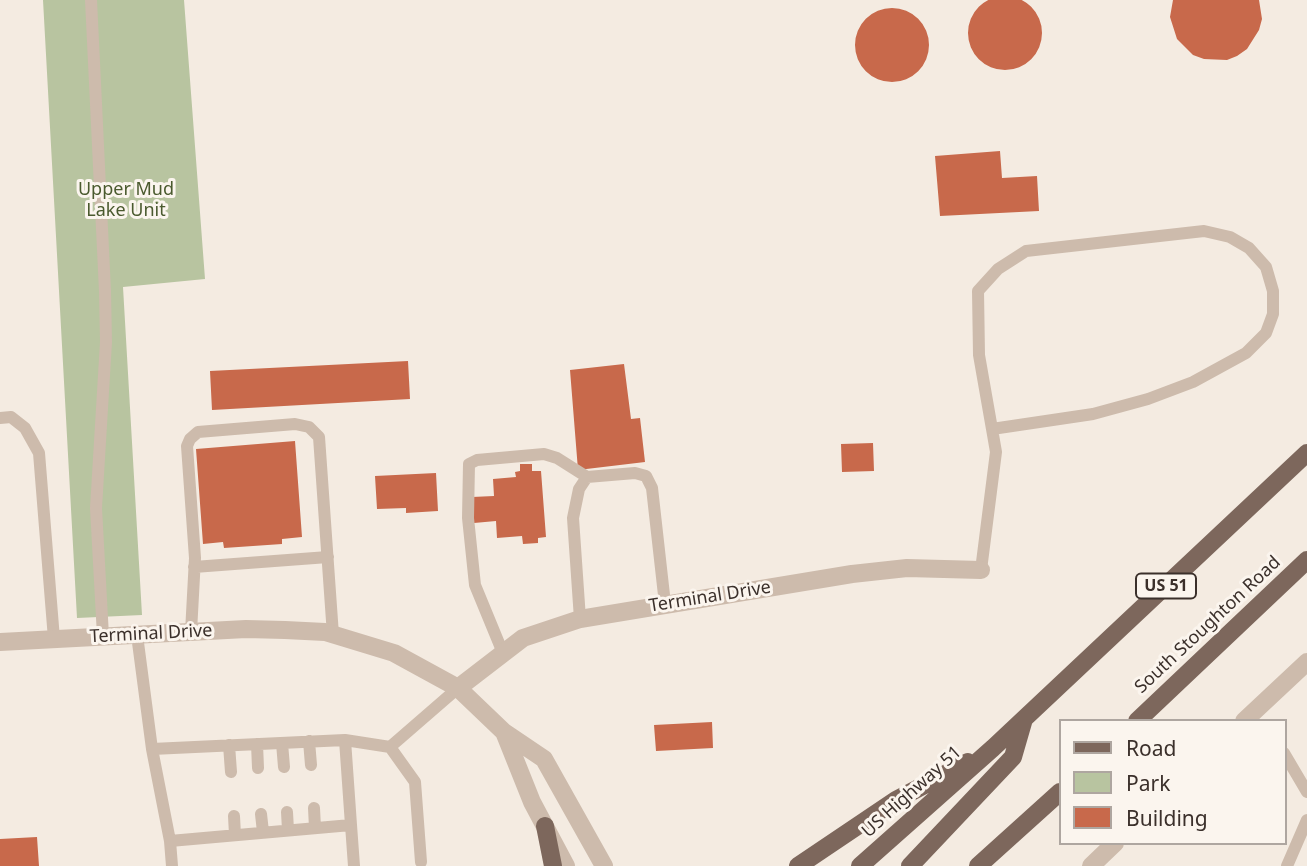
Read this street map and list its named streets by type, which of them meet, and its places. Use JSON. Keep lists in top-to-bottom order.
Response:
{
  "streets": {
    "main road": ["US 51", "South Stoughton Road", "US Highway 51"],
    "street": ["Terminal Drive"]
  },
  "crossings": [
    ["US 51", "US Highway 51"]
  ],
  "parks": ["Upper Mud Lake Unit"],
  "legend": ["Road", "Park", "Building"]
}
